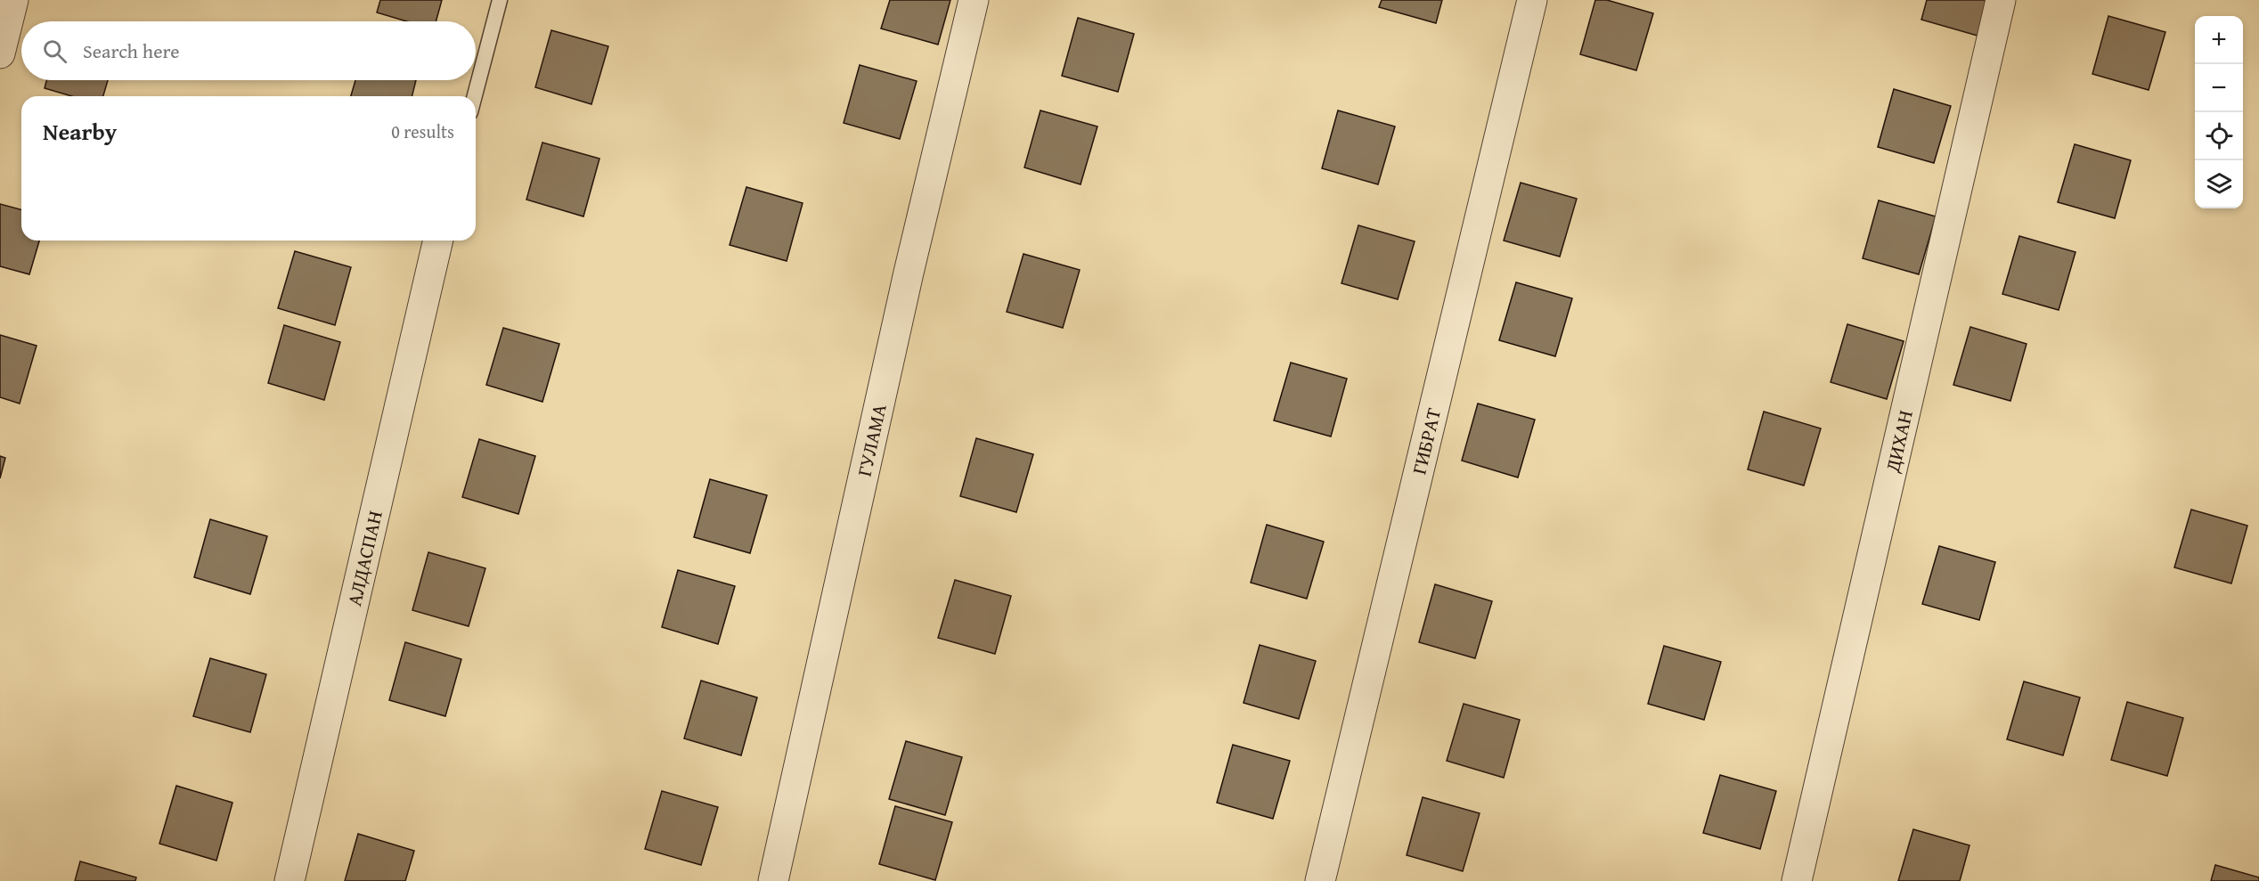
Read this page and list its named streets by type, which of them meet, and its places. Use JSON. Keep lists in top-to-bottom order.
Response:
{
  "streets": {
    "street": [
      "ГУЛАМА",
      "ДИХАН",
      "ГИБРАТ",
      "АЛДАСПАН"
    ]
  },
  "page": {
    "map_buttons": ["+", "−"],
    "search": "Search here",
    "heading": ["Nearby", "0 results"]
  }
}
